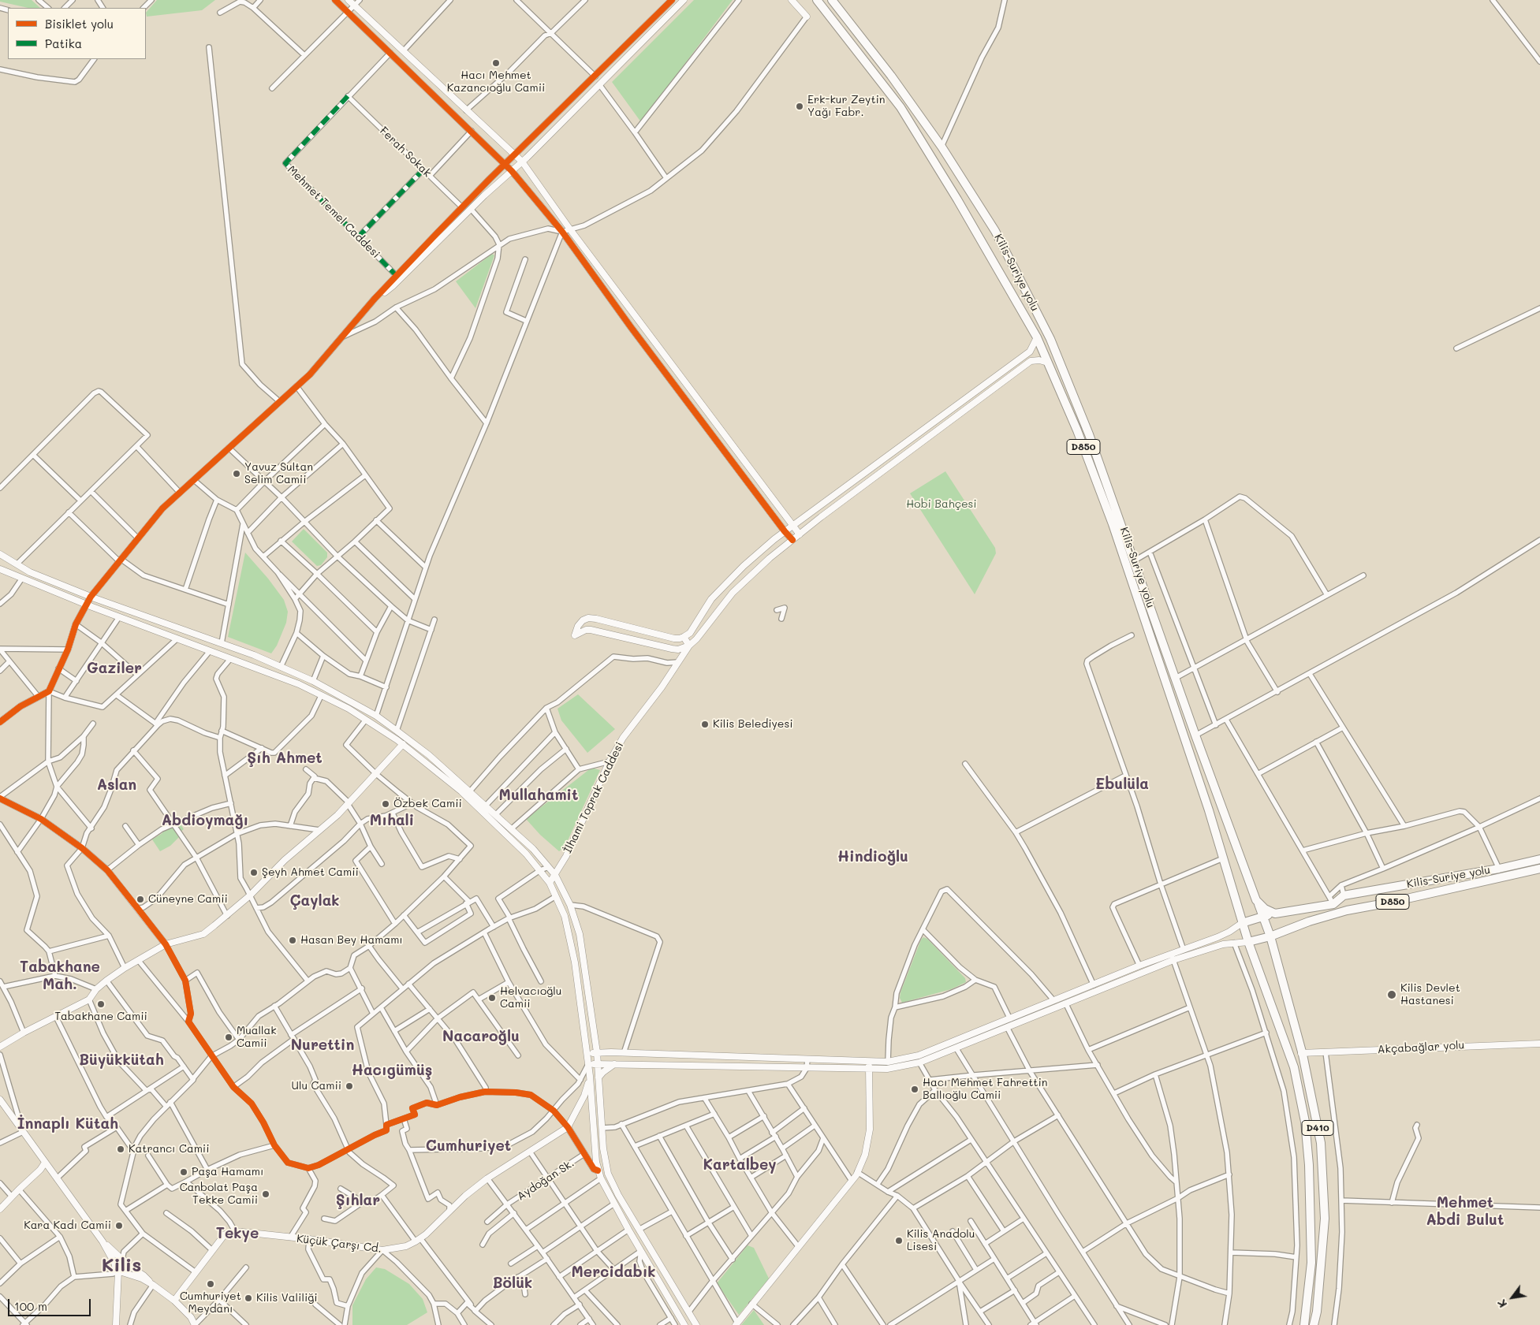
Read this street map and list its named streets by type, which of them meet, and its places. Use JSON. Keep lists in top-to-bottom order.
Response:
{
  "streets": {
    "highway": ["Kilis-Suriye yolu", "D850", "D410"],
    "street": [
      "Ferah Sokak",
      "Mehmet Temel Caddesi",
      "İlhami Toprak Caddesi",
      "Akçabağlar yolu",
      "Aydoğan Sk.",
      "Küçük Çarşı Cd."
    ]
  },
  "crossings": [
    ["Ferah Sokak", "Mehmet Temel Caddesi"],
    ["Kilis-Suriye yolu", "D850"],
    ["Kilis-Suriye yolu", "D410"],
    ["D850", "İlhami Toprak Caddesi"],
    ["D850", "D410"],
    ["Akçabağlar yolu", "D410"]
  ],
  "districts": [
    "Gaziler",
    "Şıh Ahmet",
    "Ebulüla",
    "Aslan",
    "Mullahamit",
    "Abdioymağı",
    "Mıhali",
    "Hindioğlu",
    "Çaylak",
    "Tabakhane Mah.",
    "Nacaroğlu",
    "Nurettin",
    "Büyükkütah",
    "Hacıgümüş",
    "İnnaplı Kütah",
    "Cumhuriyet",
    "Kartalbey",
    "Şıhlar",
    "Mehmet Abdi Bulut",
    "Tekye",
    "Kilis",
    "Mercidabık",
    "Bölük"
  ],
  "parks": ["Hobi Bahçesi"],
  "places": [
    "Hacı Mehmet Kazancıoğlu Camii",
    "Erk-kur Zeytin Yağı Fabr.",
    "Yavuz Sultan Selim Camii",
    "Kilis Belediyesi",
    "Özbek Camii",
    "Şeyh Ahmet Camii",
    "Cüneyne Camii",
    "Hasan Bey Hamamı",
    "Kilis Devlet Hastanesi",
    "Helvacıoğlu Camii",
    "Tabakhane Camii",
    "Muallak Camii",
    "Ulu Camii",
    "Hacı Mehmet Fahrettin Ballıoğlu Camii",
    "Katrancı Camii",
    "Paşa Hamamı",
    "Canbolat Paşa Tekke Camii",
    "Kara Kadı Camii",
    "Kilis Anadolu Lisesi",
    "Cumhuriyet Meydanı",
    "Kilis Valiliği"
  ],
  "legend": ["Bisiklet yolu", "Patika"],
  "scale_bar": "100 m",
  "north": "bottom left"
}
